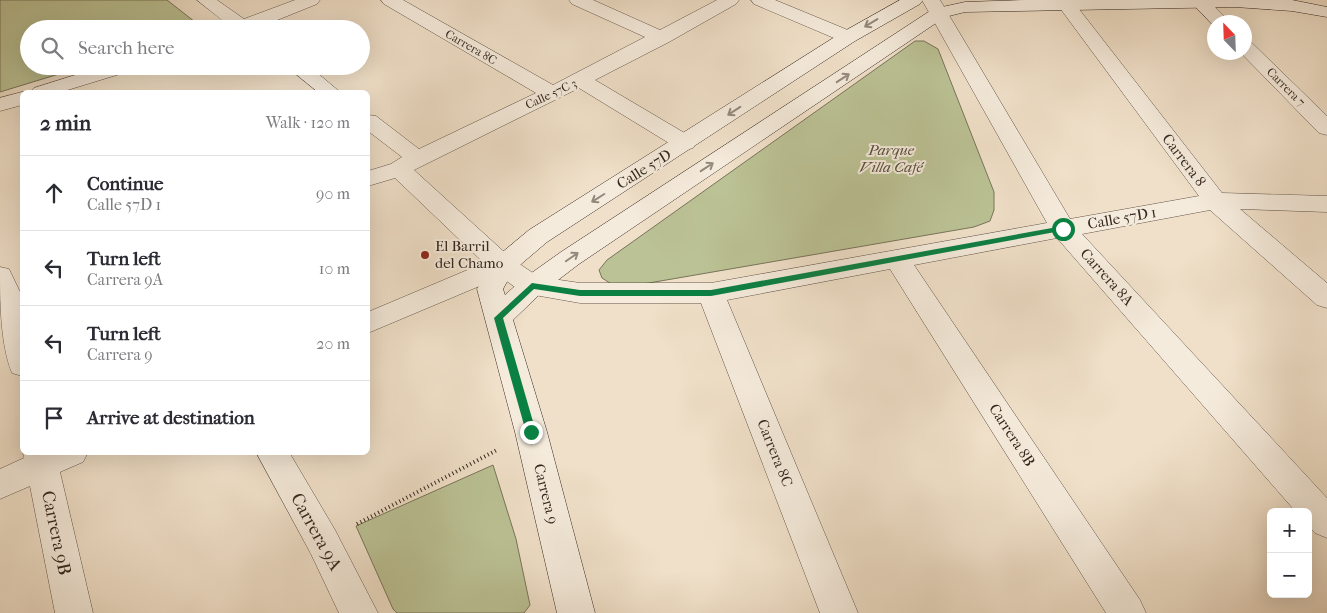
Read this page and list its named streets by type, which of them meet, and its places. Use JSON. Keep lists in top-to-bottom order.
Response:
{
  "streets": {
    "street": [
      "Carrera 8C",
      "Carrera 7",
      "Calle 57C 3",
      "Carrera 8",
      "Calle 57D",
      "Calle 57D 1",
      "Carrera 8A",
      "Carrera 8B",
      "Carrera 9",
      "Carrera 9A",
      "Carrera 9B"
    ]
  },
  "crossings": [
    ["Carrera 8C", "Calle 57C 3"],
    ["Carrera 8C", "Calle 57D 1"],
    ["Carrera 8", "Calle 57D 1"],
    ["Calle 57D 1", "Carrera 8A"],
    ["Calle 57D 1", "Carrera 8B"]
  ],
  "parks": ["Parque Villa Café"],
  "places": ["El Barril del Chamo"],
  "north": "top left",
  "page": {
    "search": "Search here",
    "heading": ["2 min", "Walk · 120 m"],
    "list": [
      ["Continue", "Calle 57D 1", "90 m"],
      ["Turn left", "Carrera 9A", "10 m"],
      ["Turn left", "Carrera 9", "20 m"],
      "Arrive at destination"
    ],
    "map_buttons": ["+", "−"]
  }
}
